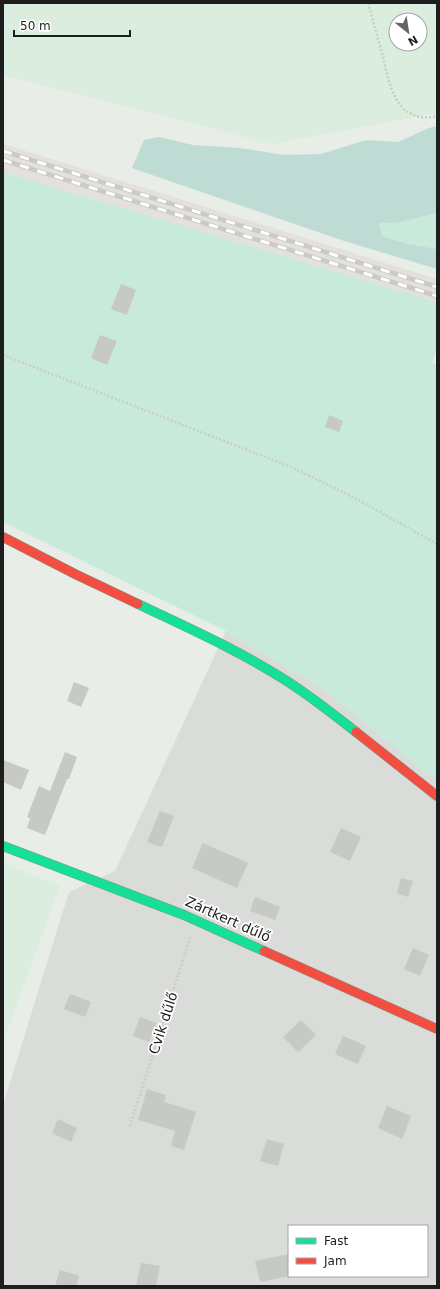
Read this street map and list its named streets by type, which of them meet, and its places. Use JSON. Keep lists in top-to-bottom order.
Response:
{
  "streets": {
    "main road": ["Zártkert dűlő"],
    "path": ["Cvik dűlő"]
  },
  "crossings": [
    ["Zártkert dűlő", "Cvik dűlő"]
  ],
  "legend": ["Fast", "Jam"],
  "scale_bar": "50 m",
  "north": "bottom right"
}
